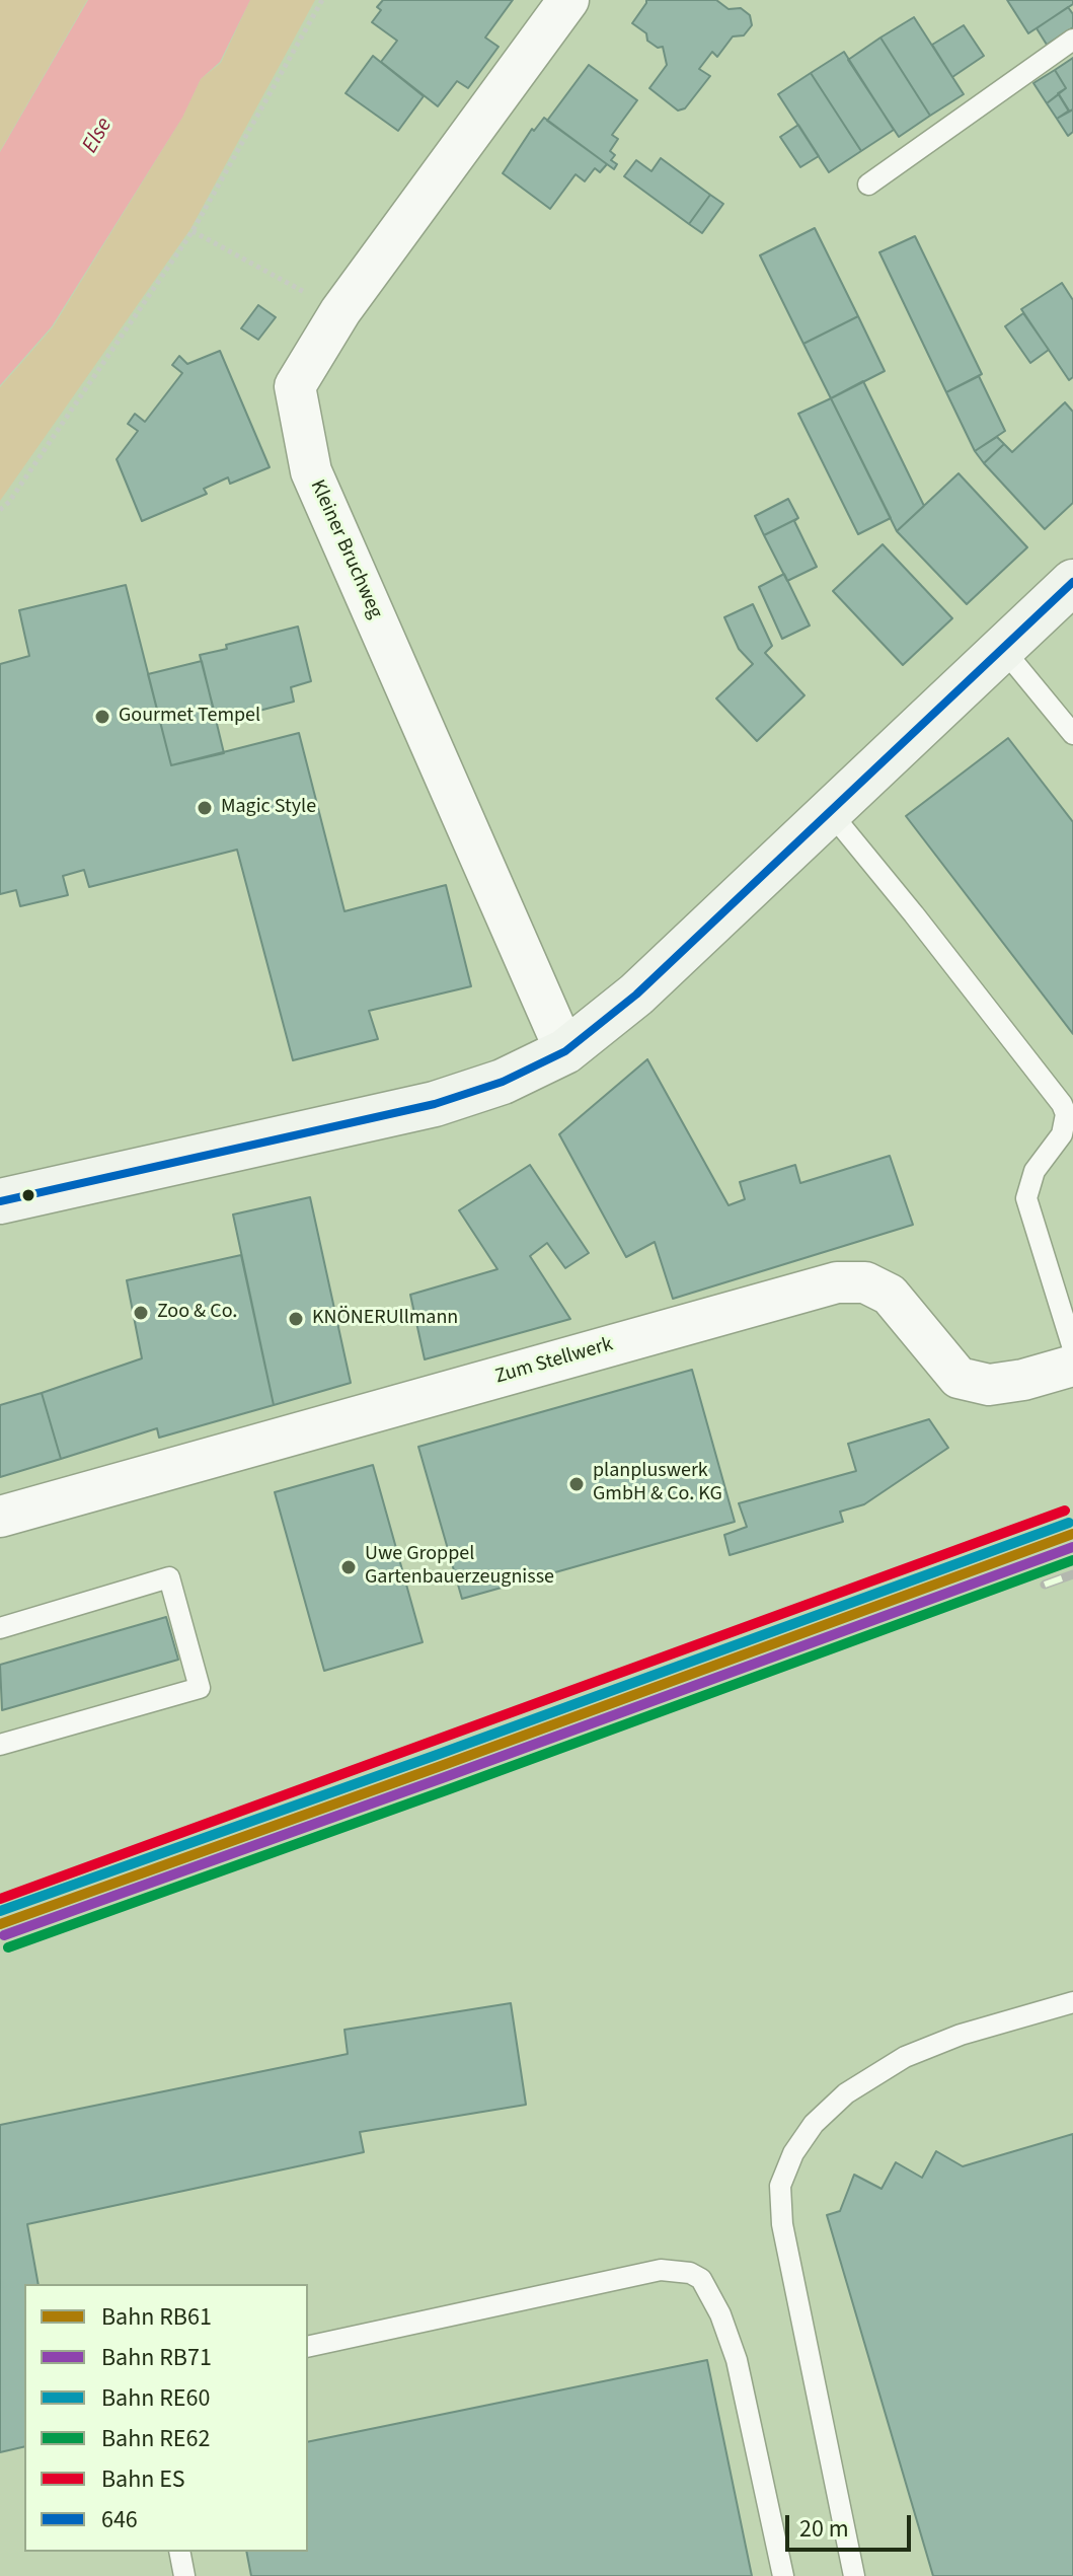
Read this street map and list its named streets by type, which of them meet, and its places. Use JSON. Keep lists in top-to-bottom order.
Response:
{
  "streets": {
    "street": ["Kleiner Bruchweg", "Zum Stellwerk"]
  },
  "water": ["Else"],
  "places": [
    "Gourmet Tempel",
    "Magic Style",
    "Zoo & Co.",
    "KNÖNERUllmann",
    "planpluswerk GmbH & Co. KG",
    "Uwe Groppel Gartenbauerzeugnisse"
  ],
  "lines": [
    "transit line 646",
    "rail line ES",
    "rail line RE60",
    "rail line RB61",
    "rail line RB71",
    "rail line RE62"
  ],
  "legend": [
    "Bahn RB61",
    "Bahn RB71",
    "Bahn RE60",
    "Bahn RE62",
    "Bahn ES",
    "646"
  ],
  "scale_bar": "20 m"
}
